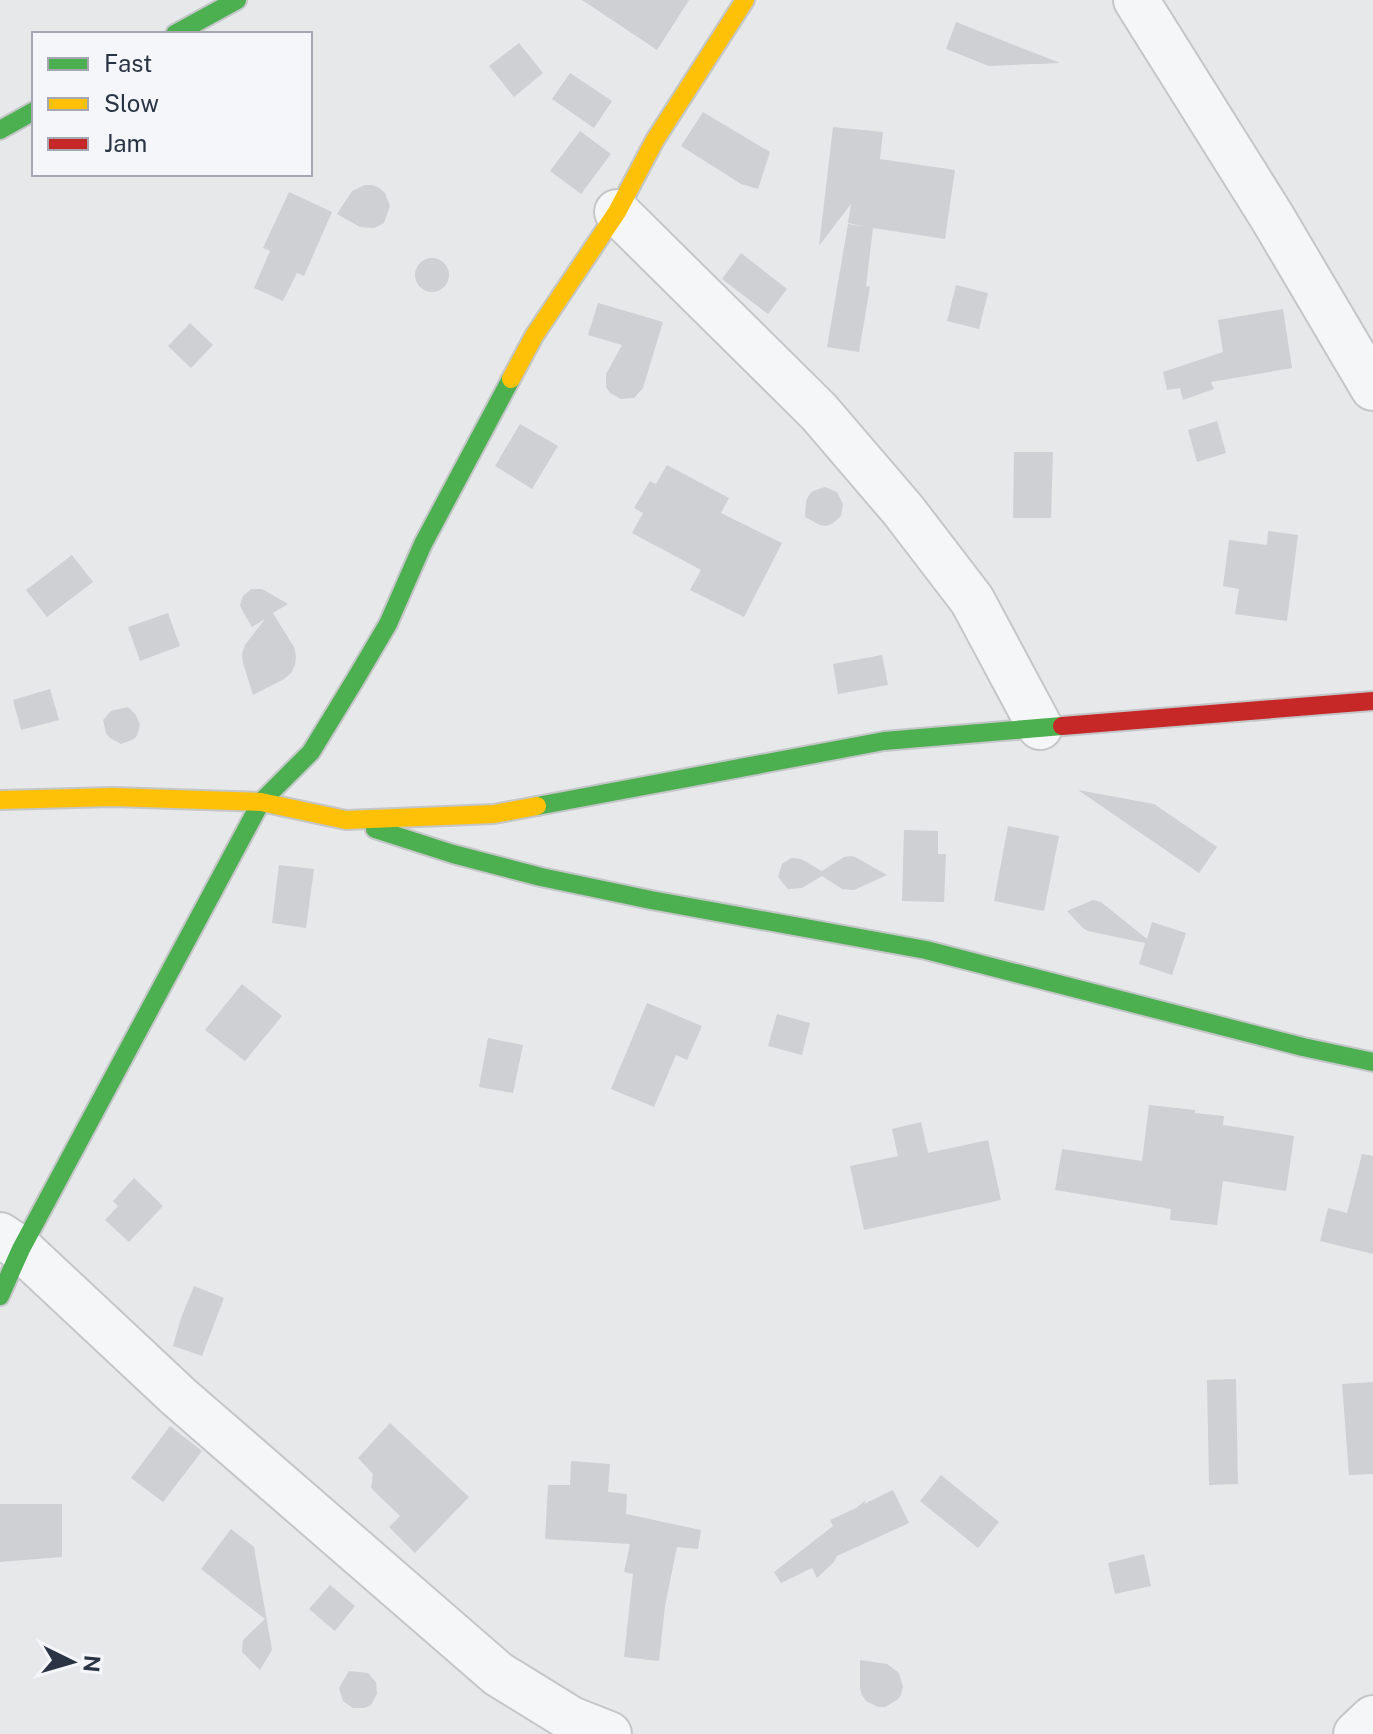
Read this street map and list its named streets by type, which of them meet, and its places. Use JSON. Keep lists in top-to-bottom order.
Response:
{
  "legend": ["Fast", "Slow", "Jam"],
  "north": "right"
}
